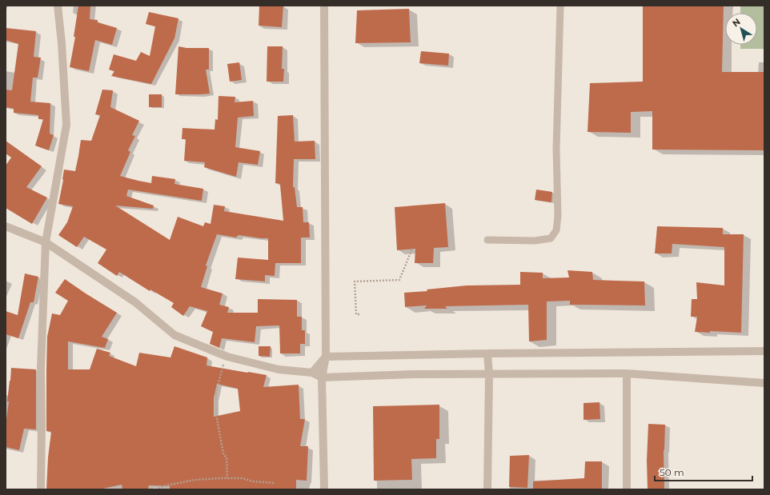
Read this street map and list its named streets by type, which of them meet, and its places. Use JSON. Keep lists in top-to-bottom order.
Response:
{
  "scale_bar": "50 m",
  "north": "top left"
}
